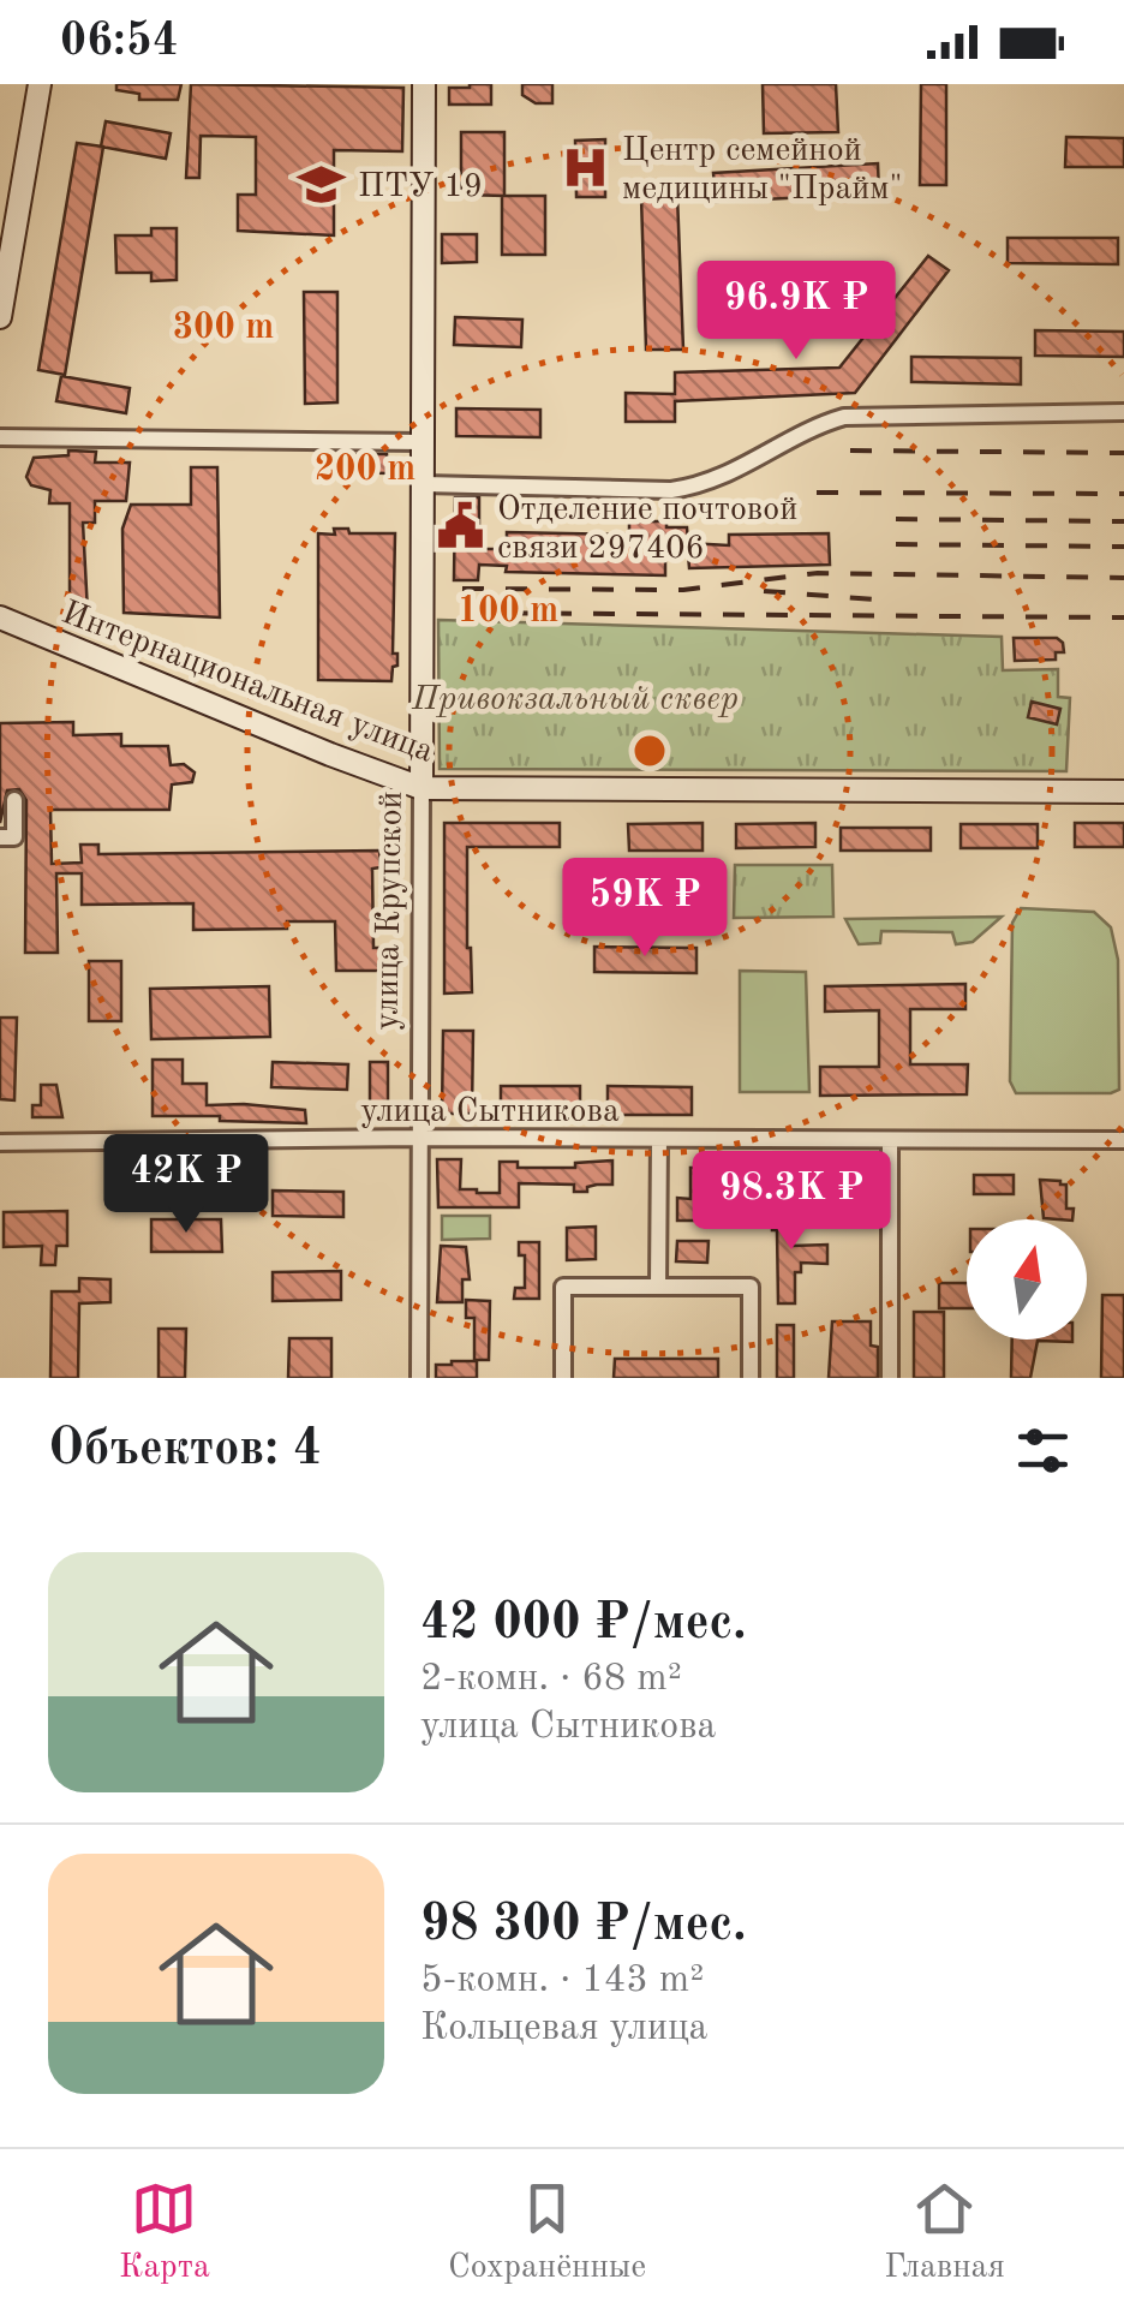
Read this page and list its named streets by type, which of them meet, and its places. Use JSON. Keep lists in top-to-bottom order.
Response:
{
  "streets": {
    "main road": ["Интернациональная улица", "улица Крупской"],
    "street": ["улица Сытникова"]
  },
  "crossings": [
    ["Интернациональная улица", "улица Крупской"],
    ["улица Крупской", "улица Сытникова"]
  ],
  "parks": ["Привокзальный сквер"],
  "places": {
    "hospital": ["Центр семейной медицины \"Прайм\""],
    "school or university": ["ПТУ 19"],
    "public building": ["Отделение почтовой связи 297406"]
  },
  "north": "top",
  "page": {
    "status": "06:54",
    "price": [
      "96.9K ₽",
      "59K ₽",
      "42K ₽",
      "98.3K ₽"
    ],
    "heading": "Объектов: 4",
    "list": [
      {
        "name": "42 000 ₽/мес.",
        "note": "2-комн. · 68 m² · улица Сытникова"
      },
      {
        "name": "98 300 ₽/мес.",
        "note": "5-комн. · 143 m² · Кольцевая улица"
      }
    ],
    "tabs": ["Карта", "Сохранённые", "Главная"]
  },
  "rings": ["300 m", "200 m", "100 m"]
}
